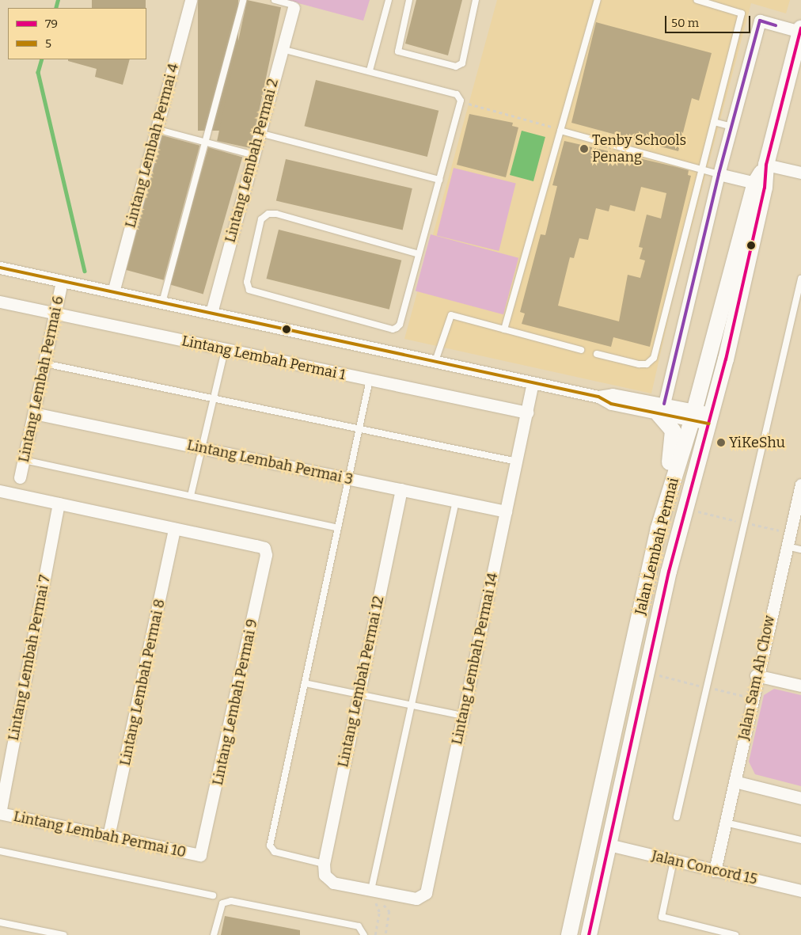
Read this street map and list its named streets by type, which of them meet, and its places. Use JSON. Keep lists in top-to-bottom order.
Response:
{
  "streets": {
    "main road": ["Jalan Lembah Permai"],
    "street": [
      "Lintang Lembah Permai 4",
      "Lintang Lembah Permai 2",
      "Lintang Lembah Permai 1",
      "Lintang Lembah Permai 6",
      "Lintang Lembah Permai 3",
      "Lintang Lembah Permai 7",
      "Lintang Lembah Permai 14",
      "Jalan Sam Ah Chow",
      "Lintang Lembah Permai 12",
      "Lintang Lembah Permai 8",
      "Lintang Lembah Permai 9",
      "Lintang Lembah Permai 10",
      "Jalan Concord 15"
    ]
  },
  "crossings": [
    ["Lintang Lembah Permai 1", "Lintang Lembah Permai 6"],
    ["Lintang Lembah Permai 1", "Lintang Lembah Permai 14"],
    ["Lintang Lembah Permai 6", "Lintang Lembah Permai 3"],
    ["Lintang Lembah Permai 3", "Lintang Lembah Permai 14"],
    ["Lintang Lembah Permai 3", "Lintang Lembah Permai 12"],
    ["Jalan Lembah Permai", "Jalan Concord 15"],
    ["Lintang Lembah Permai 7", "Lintang Lembah Permai 10"],
    ["Jalan Sam Ah Chow", "Jalan Concord 15"],
    ["Lintang Lembah Permai 8", "Lintang Lembah Permai 9"],
    ["Lintang Lembah Permai 8", "Lintang Lembah Permai 10"],
    ["Lintang Lembah Permai 9", "Lintang Lembah Permai 10"]
  ],
  "places": ["Tenby Schools Penang", "YiKeShu"],
  "lines": ["transit line 79", "transit line 5"],
  "legend": ["79", "5"],
  "scale_bar": "50 m"
}
